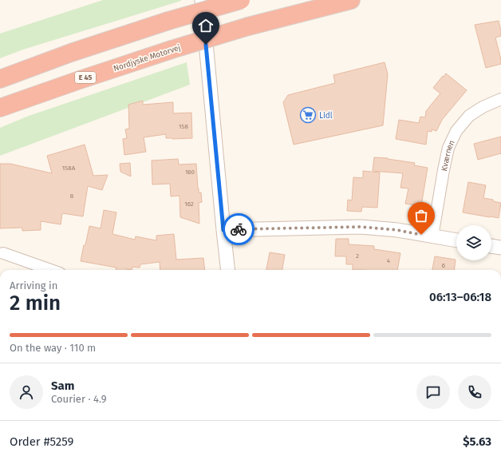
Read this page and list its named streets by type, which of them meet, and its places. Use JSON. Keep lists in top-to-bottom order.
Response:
{
  "streets": {
    "highway": ["Nordjyske Motorvej", "E 45"],
    "street": ["Kværnen"]
  },
  "places": {
    "supermarket": ["Lidl"]
  },
  "house_numbers": [
    "158",
    "158A",
    "160",
    "8",
    "162",
    "2",
    "4",
    "6"
  ],
  "page": {
    "heading": ["2 min", "Arriving in", "06:13–06:18"],
    "panel": [
      "Sam",
      "Courier · 4.9",
      "Order #5259",
      "$5.63"
    ],
    "bar": "On the way · 110 m"
  }
}
